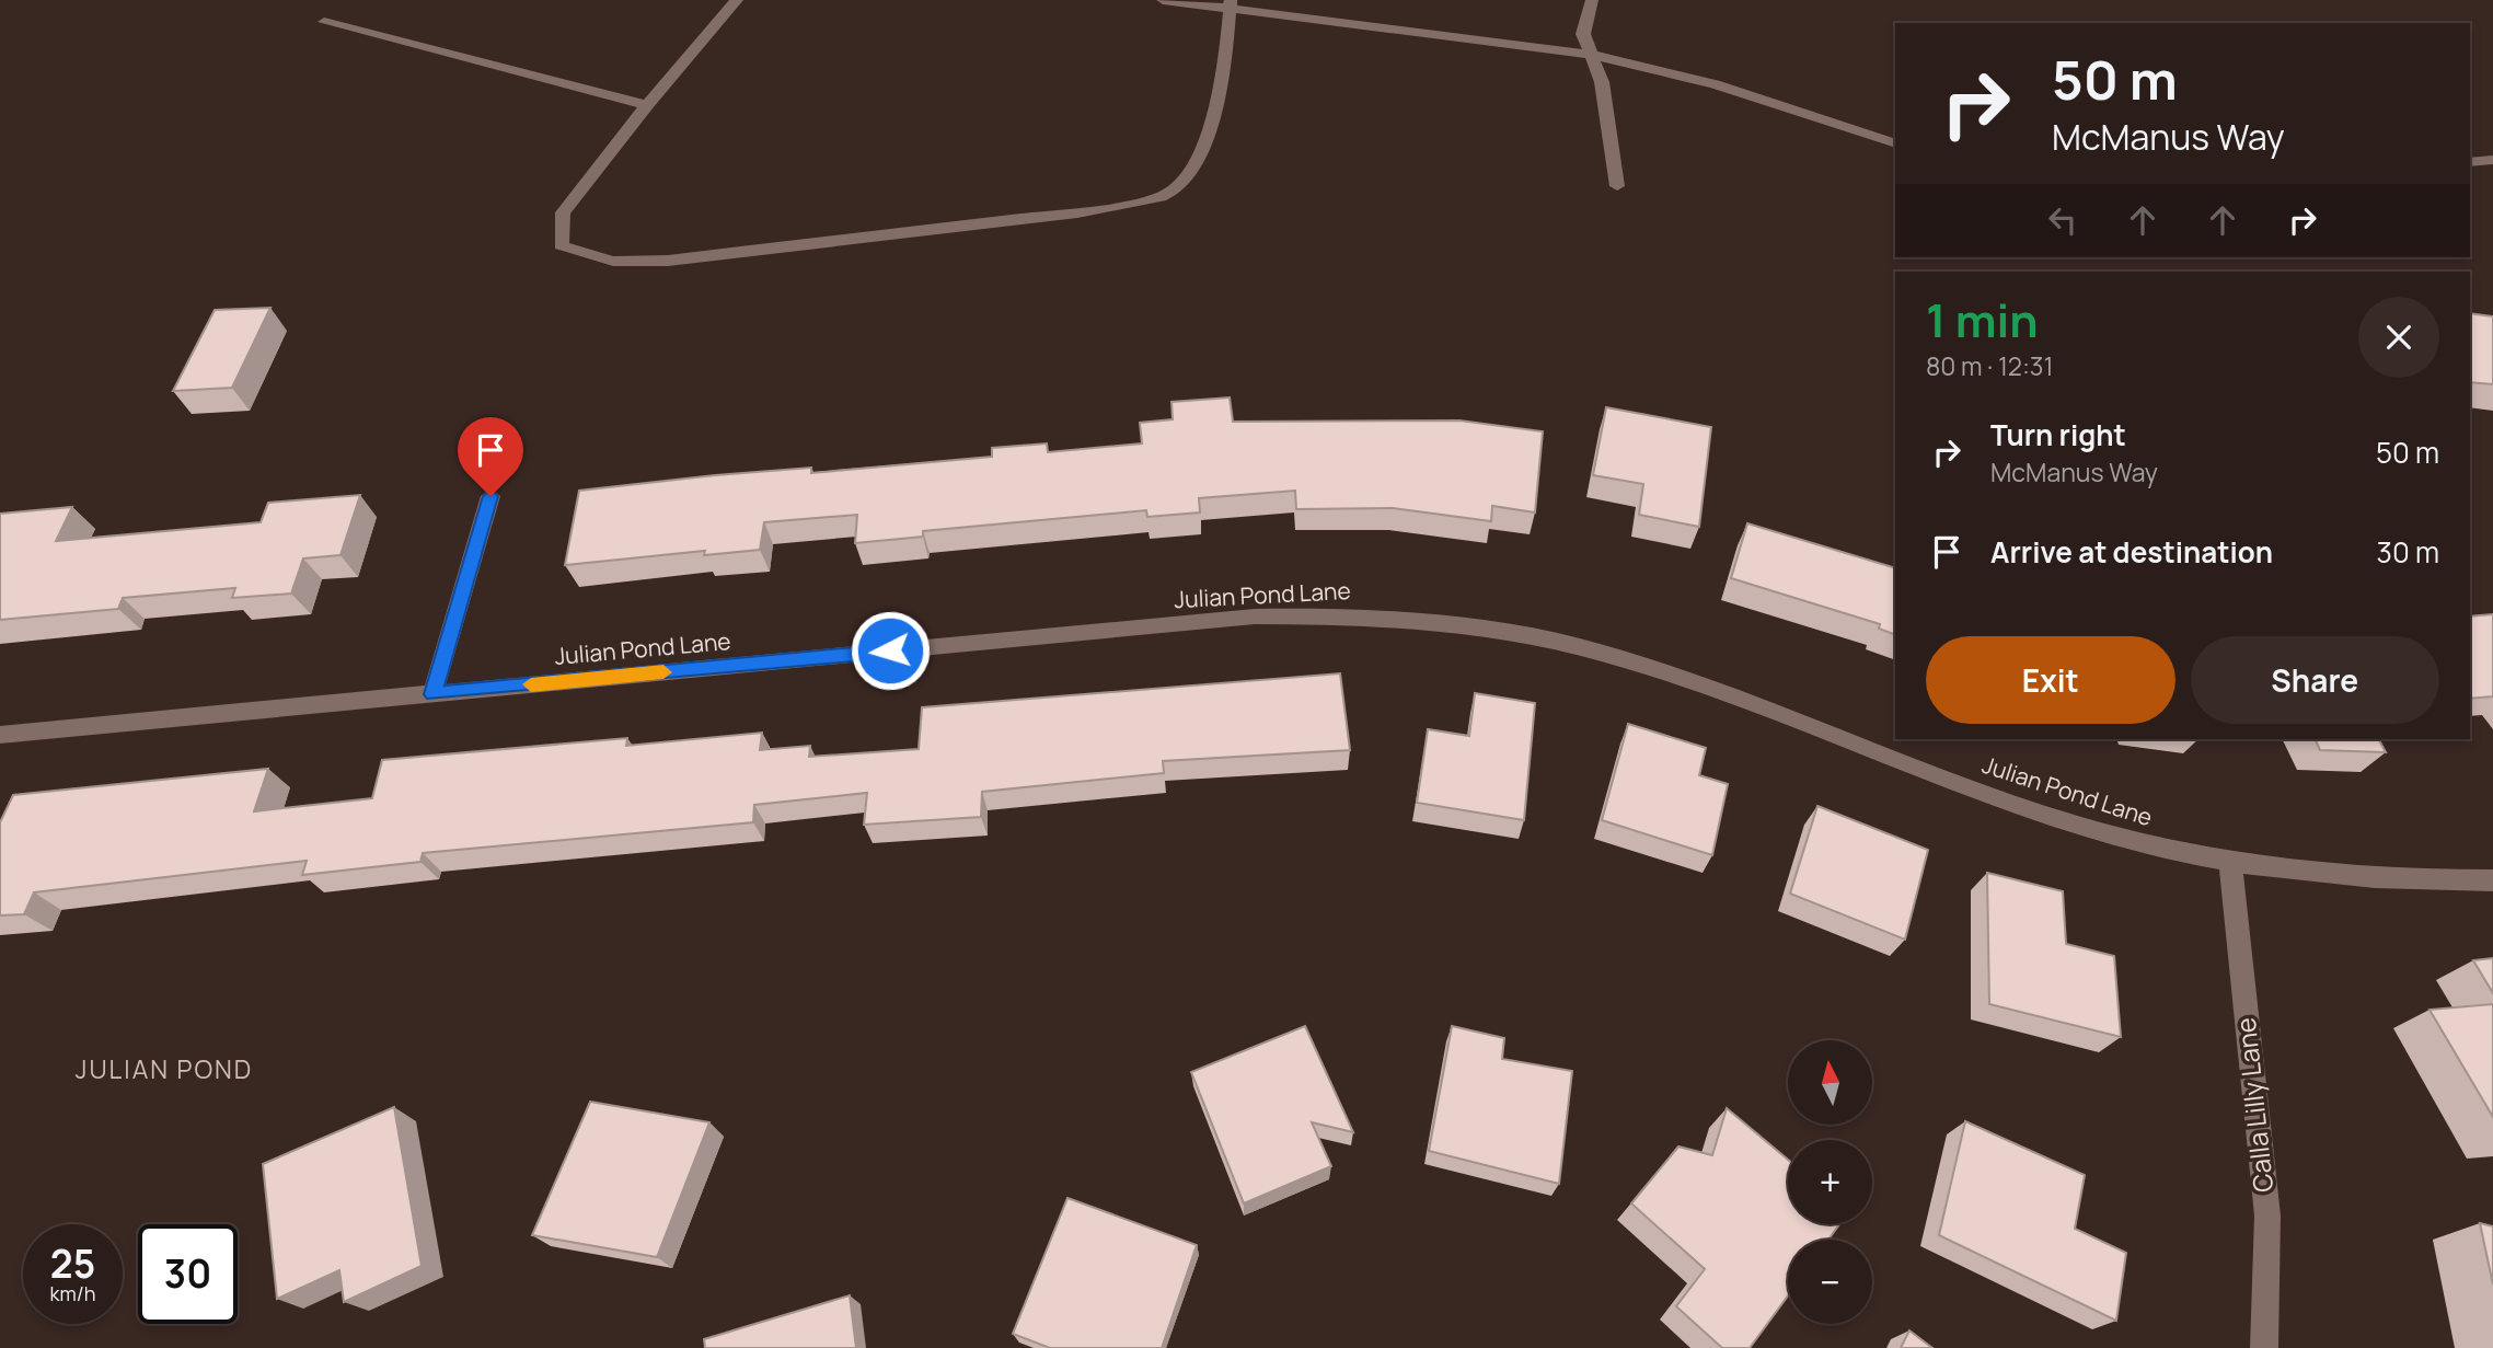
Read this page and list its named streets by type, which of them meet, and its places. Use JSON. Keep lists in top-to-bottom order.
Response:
{
  "streets": {
    "street": ["Julian Pond Lane", "Calla Lilly Lane"]
  },
  "crossings": [
    ["Julian Pond Lane", "Calla Lilly Lane"]
  ],
  "districts": ["JULIAN POND"],
  "north": "top",
  "page": {
    "turn": ["50 m", "McManus Way"],
    "heading": ["1 min", "80 m · 12:31"],
    "list": [
      {
        "name": "Turn right",
        "note": "McManus Way",
        "value": "50 m"
      },
      {
        "name": "Arrive at destination",
        "value": "30 m"
      }
    ],
    "buttons": ["Exit", "Share"],
    "map_buttons": ["+", "−"],
    "speed": "25 km/h",
    "limit": "30"
  }
}
